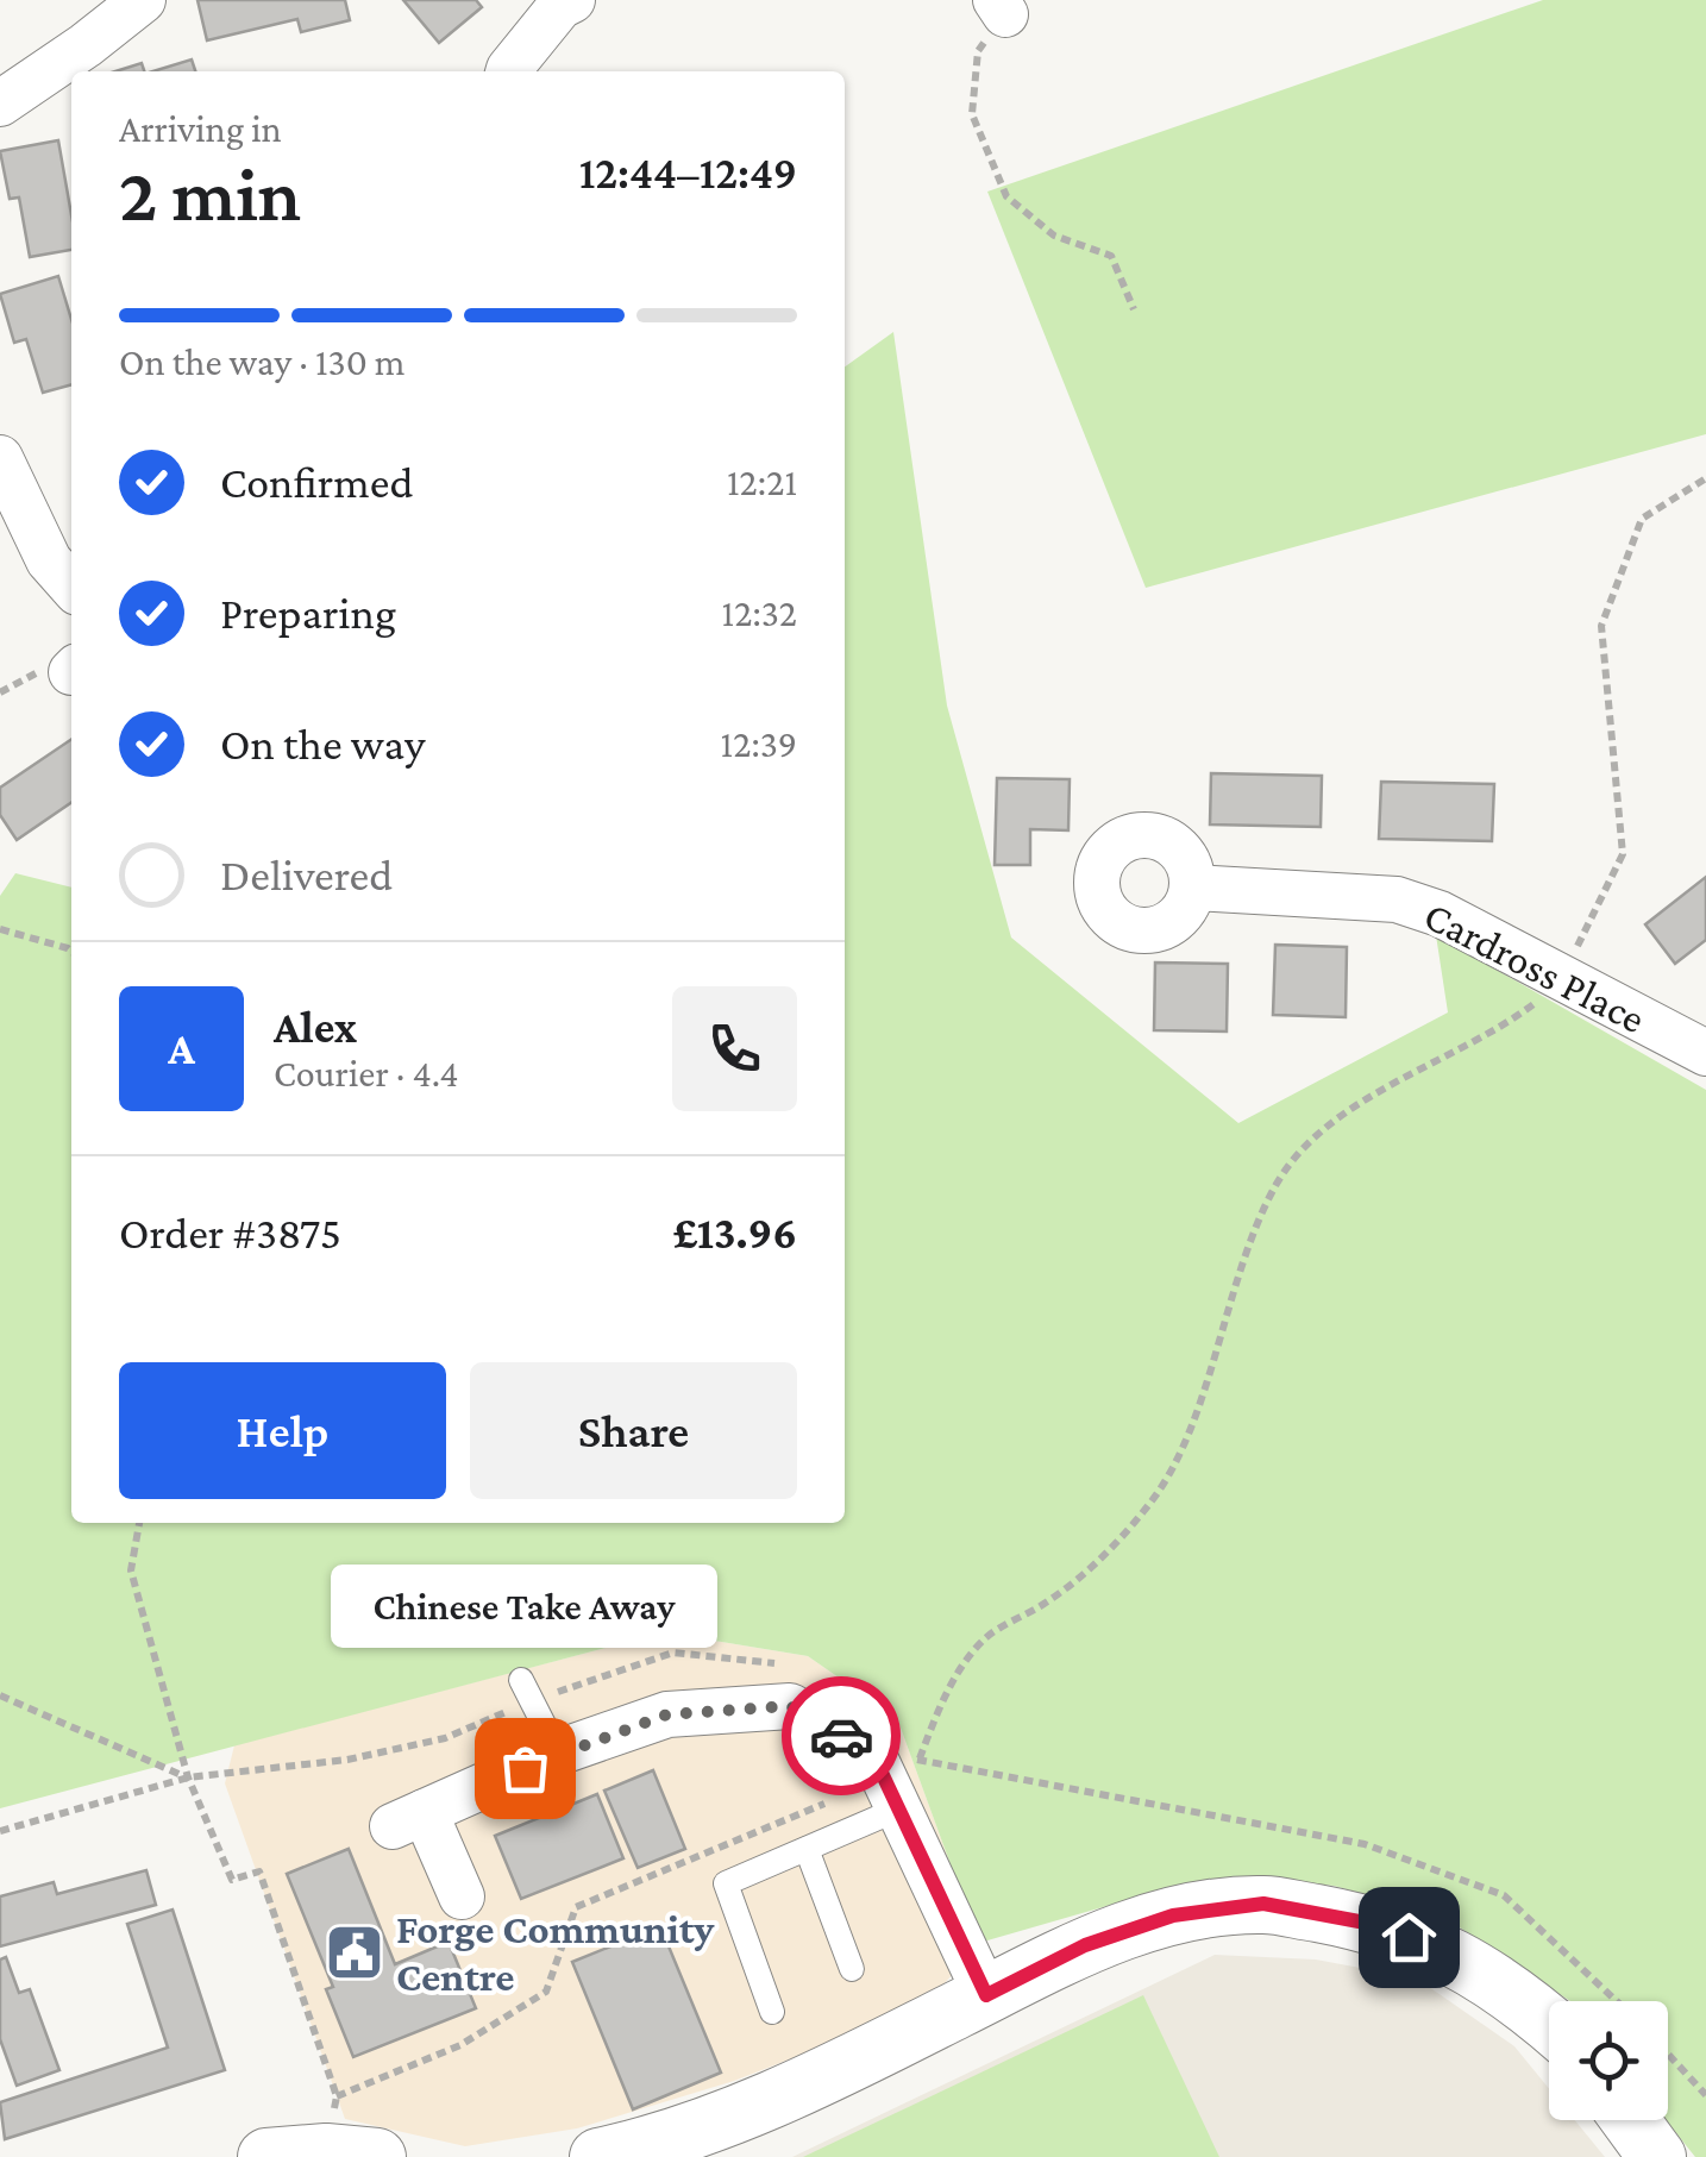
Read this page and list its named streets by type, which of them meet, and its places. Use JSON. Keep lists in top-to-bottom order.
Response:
{
  "streets": {
    "street": ["Cardross Place"]
  },
  "places": {
    "other": ["Chinese Take Away"],
    "public building": ["Forge Community Centre"]
  },
  "page": {
    "heading": ["2 min", "Arriving in", "12:44–12:49"],
    "panel": [
      "Alex",
      "Courier · 4.4",
      "Order #3875",
      "£13.96"
    ],
    "bar": "On the way · 130 m",
    "list": [
      ["Confirmed", "12:21"],
      ["Preparing", "12:32"],
      ["On the way", "12:39"],
      "Delivered"
    ],
    "round": "A",
    "buttons": ["Help", "Share"],
    "bubble": "Chinese Take Away"
  }
}
